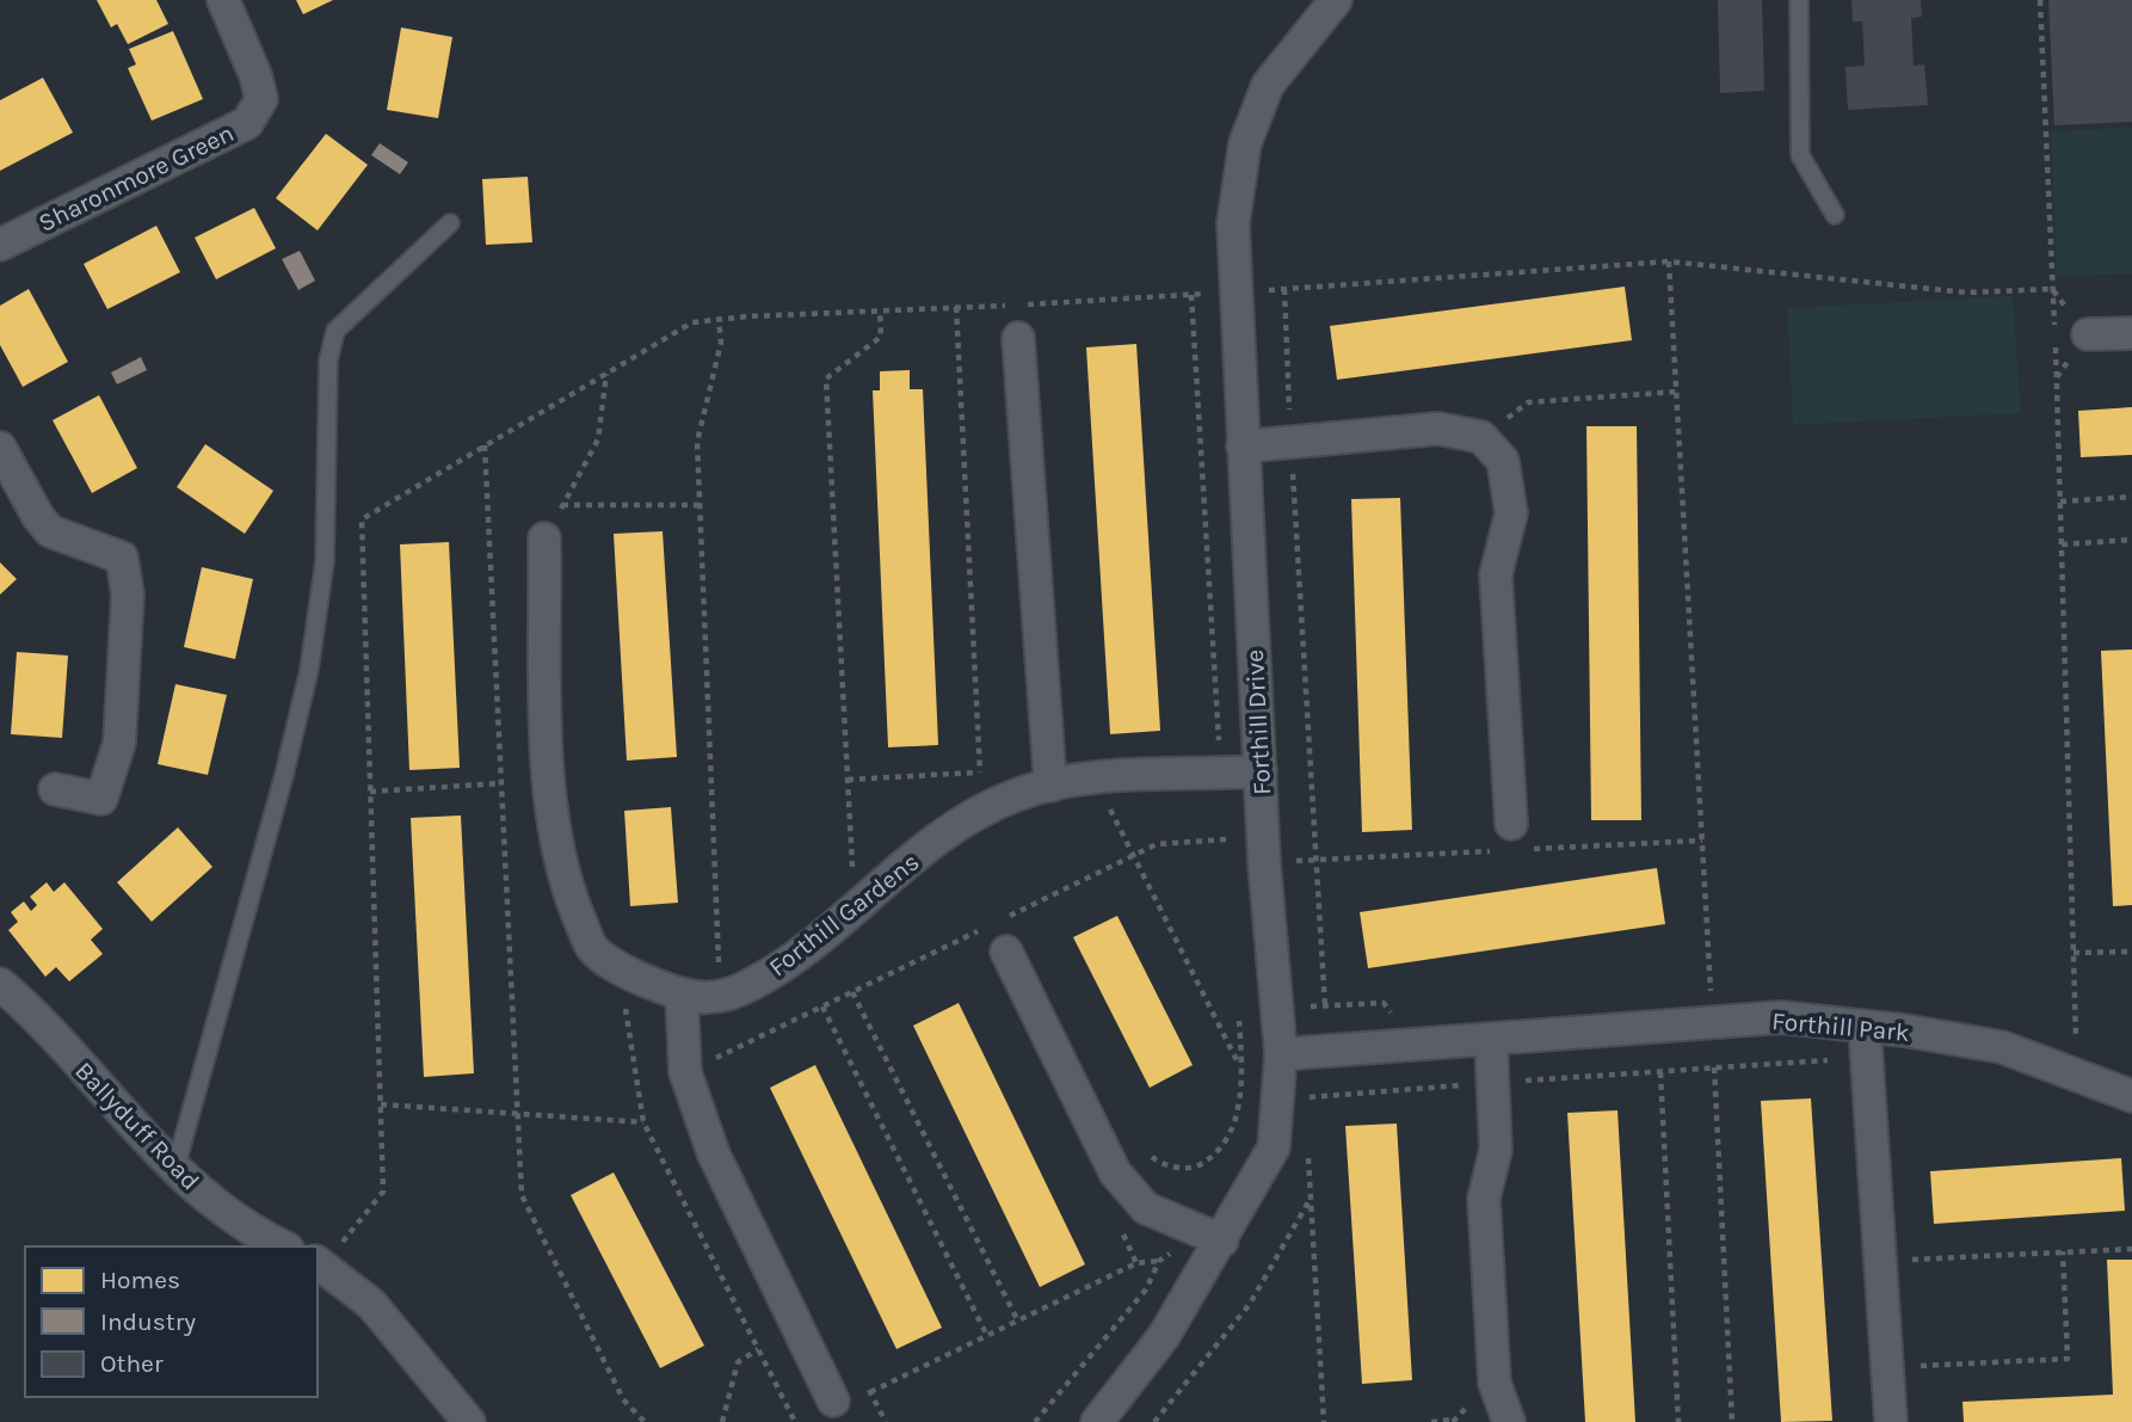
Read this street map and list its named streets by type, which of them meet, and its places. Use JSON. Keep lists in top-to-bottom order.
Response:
{
  "streets": {
    "street": [
      "Sharonmore Green",
      "Forthill Drive",
      "Forthill Gardens",
      "Forthill Park",
      "Ballyduff Road"
    ]
  },
  "crossings": [
    ["Forthill Drive", "Forthill Gardens"],
    ["Forthill Drive", "Forthill Park"]
  ],
  "legend": ["Homes", "Industry", "Other"]
}
